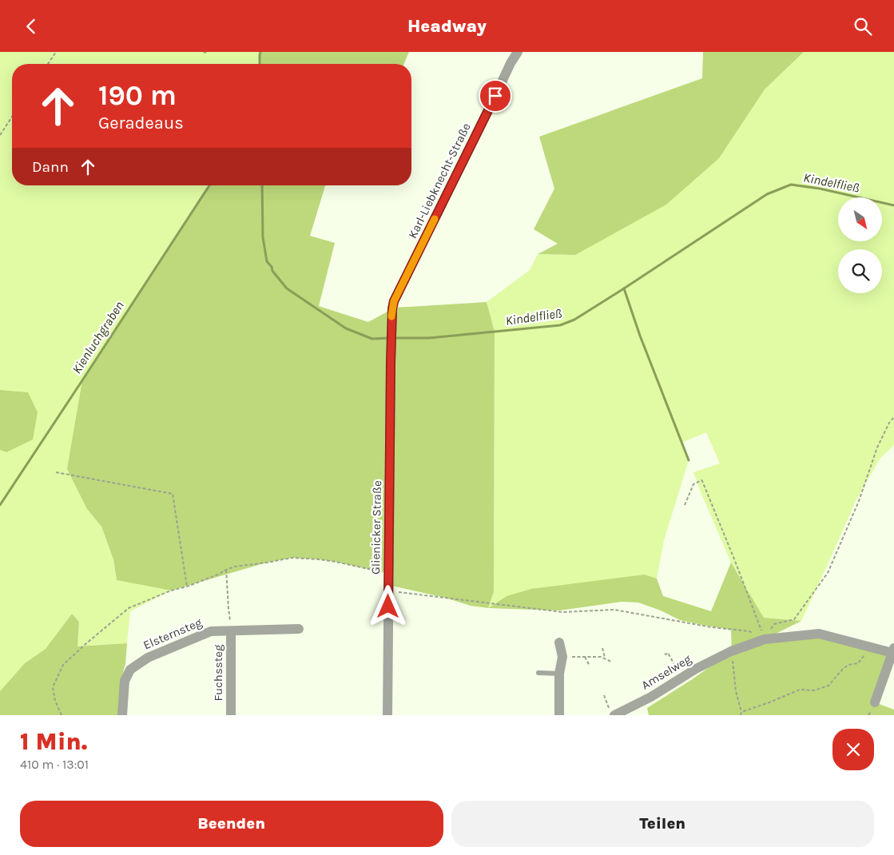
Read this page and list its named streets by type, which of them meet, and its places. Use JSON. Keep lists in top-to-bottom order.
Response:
{
  "streets": {
    "street": [
      "Karl-Liebknecht-Straße",
      "Glienicker Straße",
      "Elsternsteg",
      "Amselweg",
      "Fuchssteg"
    ]
  },
  "crossings": [
    ["Karl-Liebknecht-Straße", "Glienicker Straße"],
    ["Elsternsteg", "Fuchssteg"]
  ],
  "water": ["Kindelfließ", "Kienluchgraben"],
  "north": "bottom right",
  "page": {
    "header": "Headway",
    "turn": ["190 m", "Geradeaus"],
    "then": "Dann",
    "heading": ["1 Min.", "410 m · 13:01"],
    "buttons": ["Beenden", "Teilen"]
  }
}
